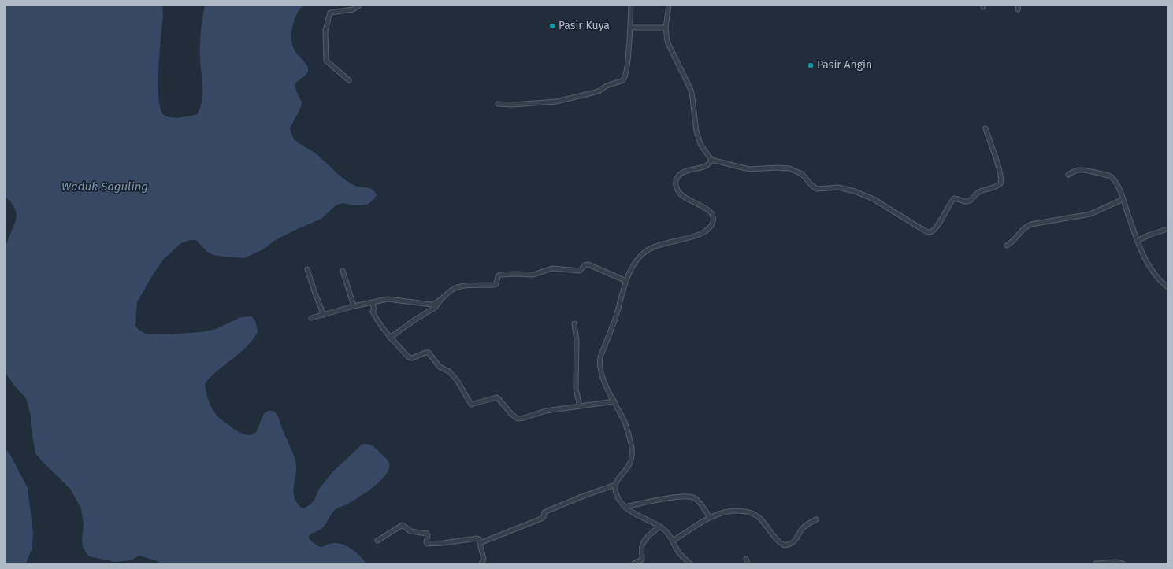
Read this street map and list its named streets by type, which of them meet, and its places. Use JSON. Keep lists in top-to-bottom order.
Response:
{
  "water": ["Waduk Saguling"],
  "places": ["Pasir Kuya", "Pasir Angin"]
}
